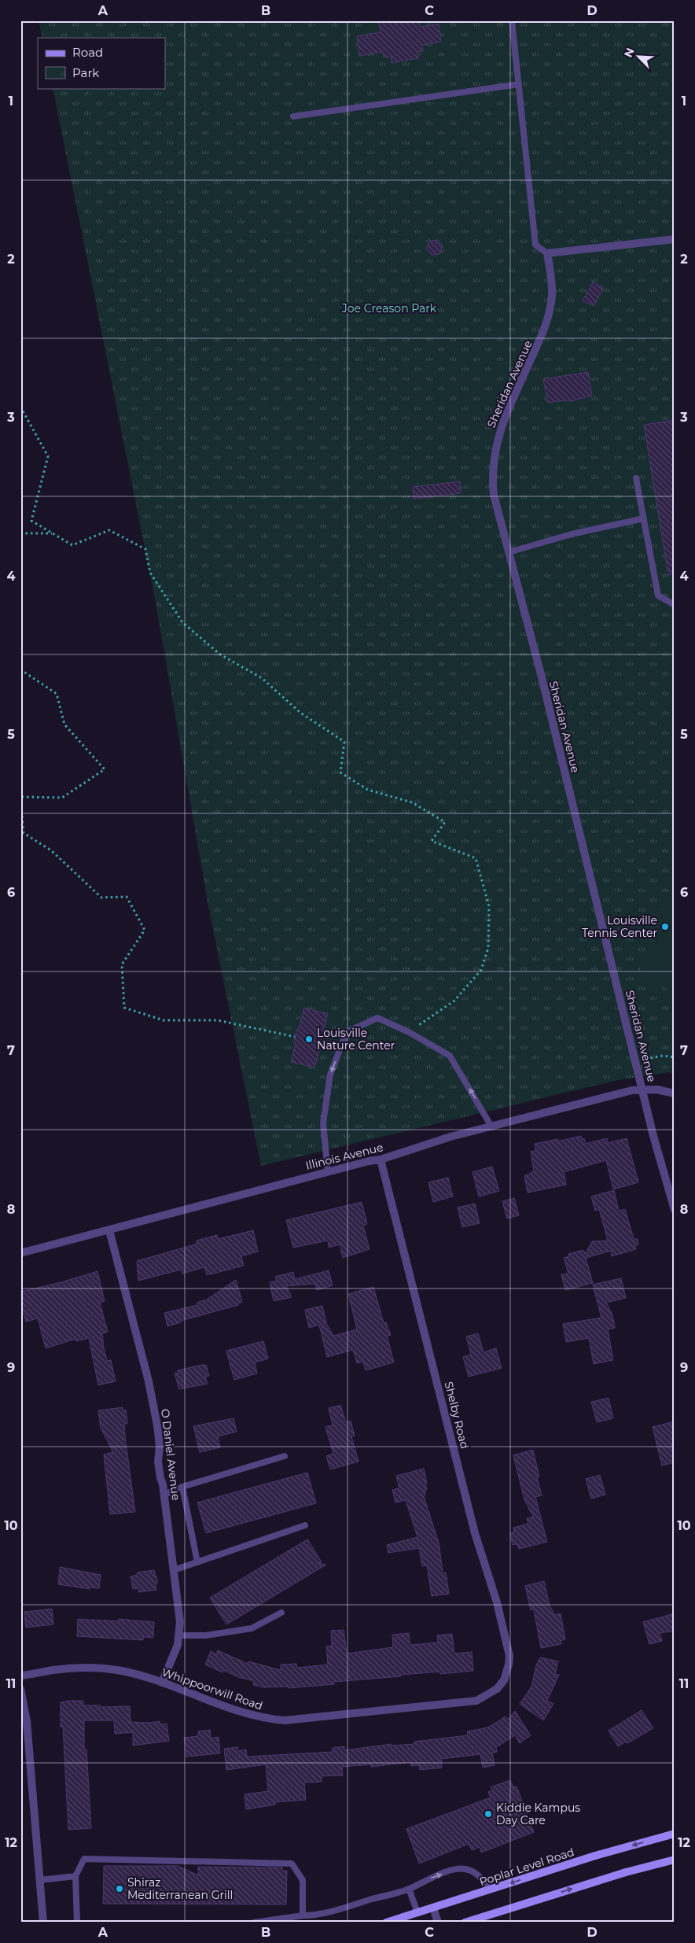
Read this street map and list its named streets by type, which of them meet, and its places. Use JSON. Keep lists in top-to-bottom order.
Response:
{
  "streets": {
    "main road": ["Poplar Level Road"],
    "street": [
      "Sheridan Avenue",
      "Illinois Avenue",
      "Shelby Road",
      "O Daniel Avenue",
      "Whippoorwill Road"
    ]
  },
  "crossings": [
    ["Sheridan Avenue", "Illinois Avenue"],
    ["Illinois Avenue", "Shelby Road"],
    ["Illinois Avenue", "O Daniel Avenue"],
    ["Shelby Road", "Whippoorwill Road"],
    ["O Daniel Avenue", "Whippoorwill Road"]
  ],
  "parks": ["Joe Creason Park"],
  "places": [
    "Louisville Tennis Center",
    "Louisville Nature Center",
    "Kiddie Kampus Day Care",
    "Shiraz Mediterranean Grill"
  ],
  "legend": ["Road", "Park"],
  "north": "top left",
  "grid": {
    "columns": [
      "A",
      "B",
      "C",
      "D"
    ],
    "rows": [
      "1",
      "2",
      "3",
      "4",
      "5",
      "6",
      "7",
      "8",
      "9",
      "10",
      "11",
      "12"
    ]
  }
}
